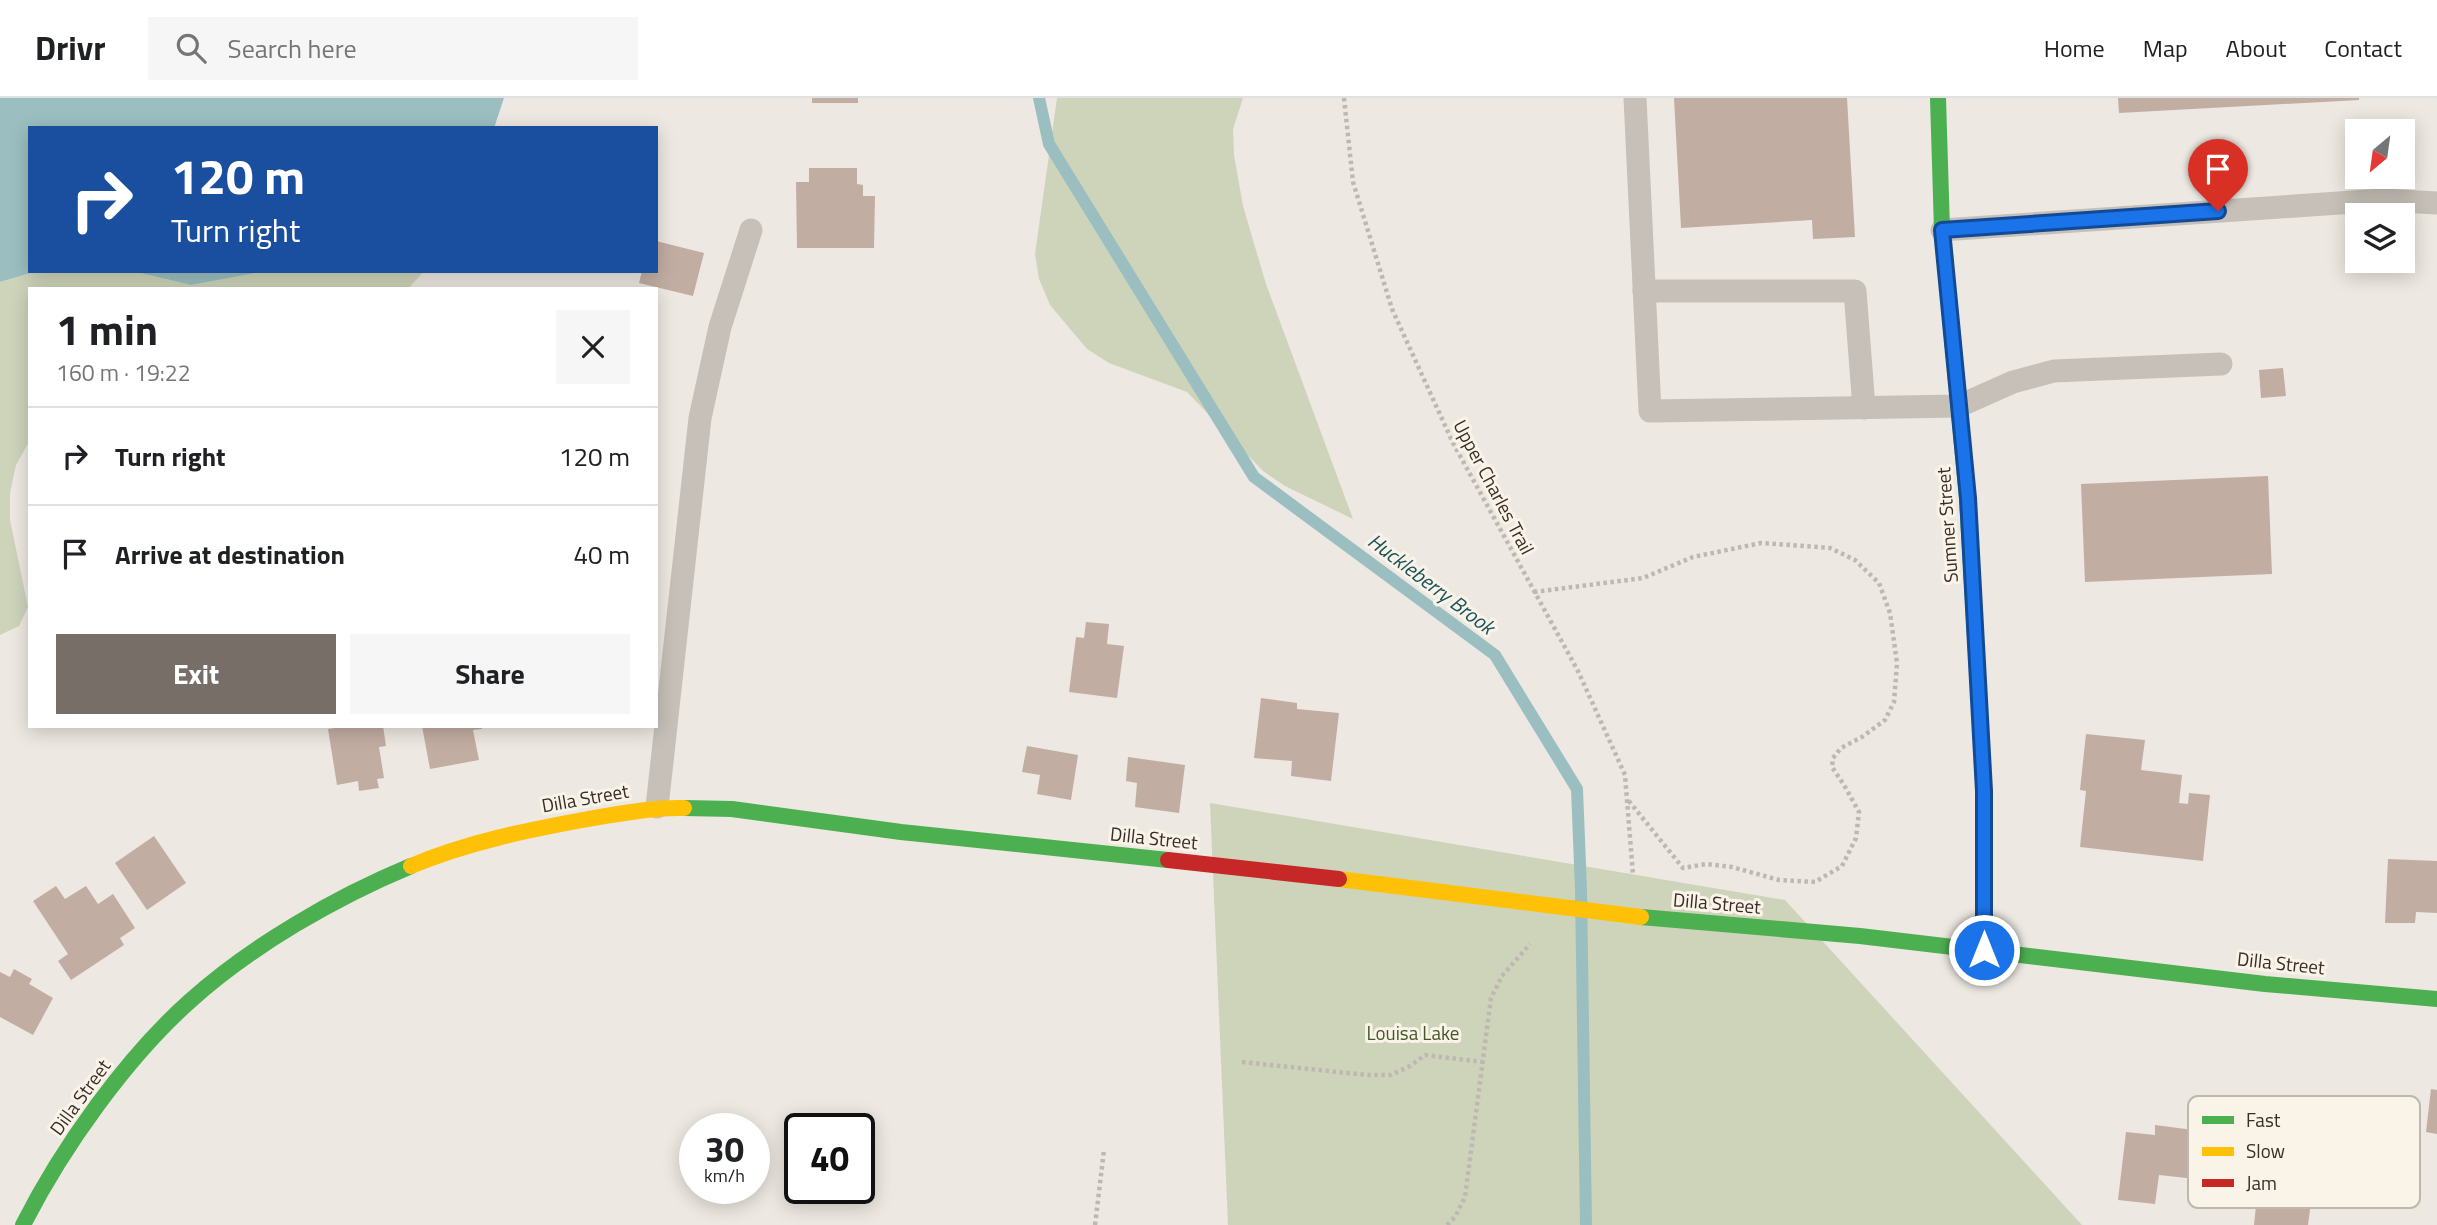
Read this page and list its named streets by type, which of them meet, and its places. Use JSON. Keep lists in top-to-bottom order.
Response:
{
  "streets": {
    "main road": ["Sumner Street", "Dilla Street"],
    "path": ["Upper Charles Trail"]
  },
  "crossings": [
    ["Sumner Street", "Dilla Street"]
  ],
  "water": ["Huckleberry Brook"],
  "parks": ["Louisa Lake"],
  "legend": ["Fast", "Slow", "Jam"],
  "north": "bottom left",
  "page": {
    "header": "Drivr",
    "search": "Search here",
    "nav": [
      "Home",
      "Map",
      "About",
      "Contact"
    ],
    "turn": ["120 m", "Turn right"],
    "heading": ["1 min", "160 m · 19:22"],
    "list": [
      {
        "name": "Turn right",
        "value": "120 m"
      },
      {
        "name": "Arrive at destination",
        "value": "40 m"
      }
    ],
    "buttons": ["Exit", "Share"],
    "speed": "30 km/h",
    "limit": "40"
  }
}
